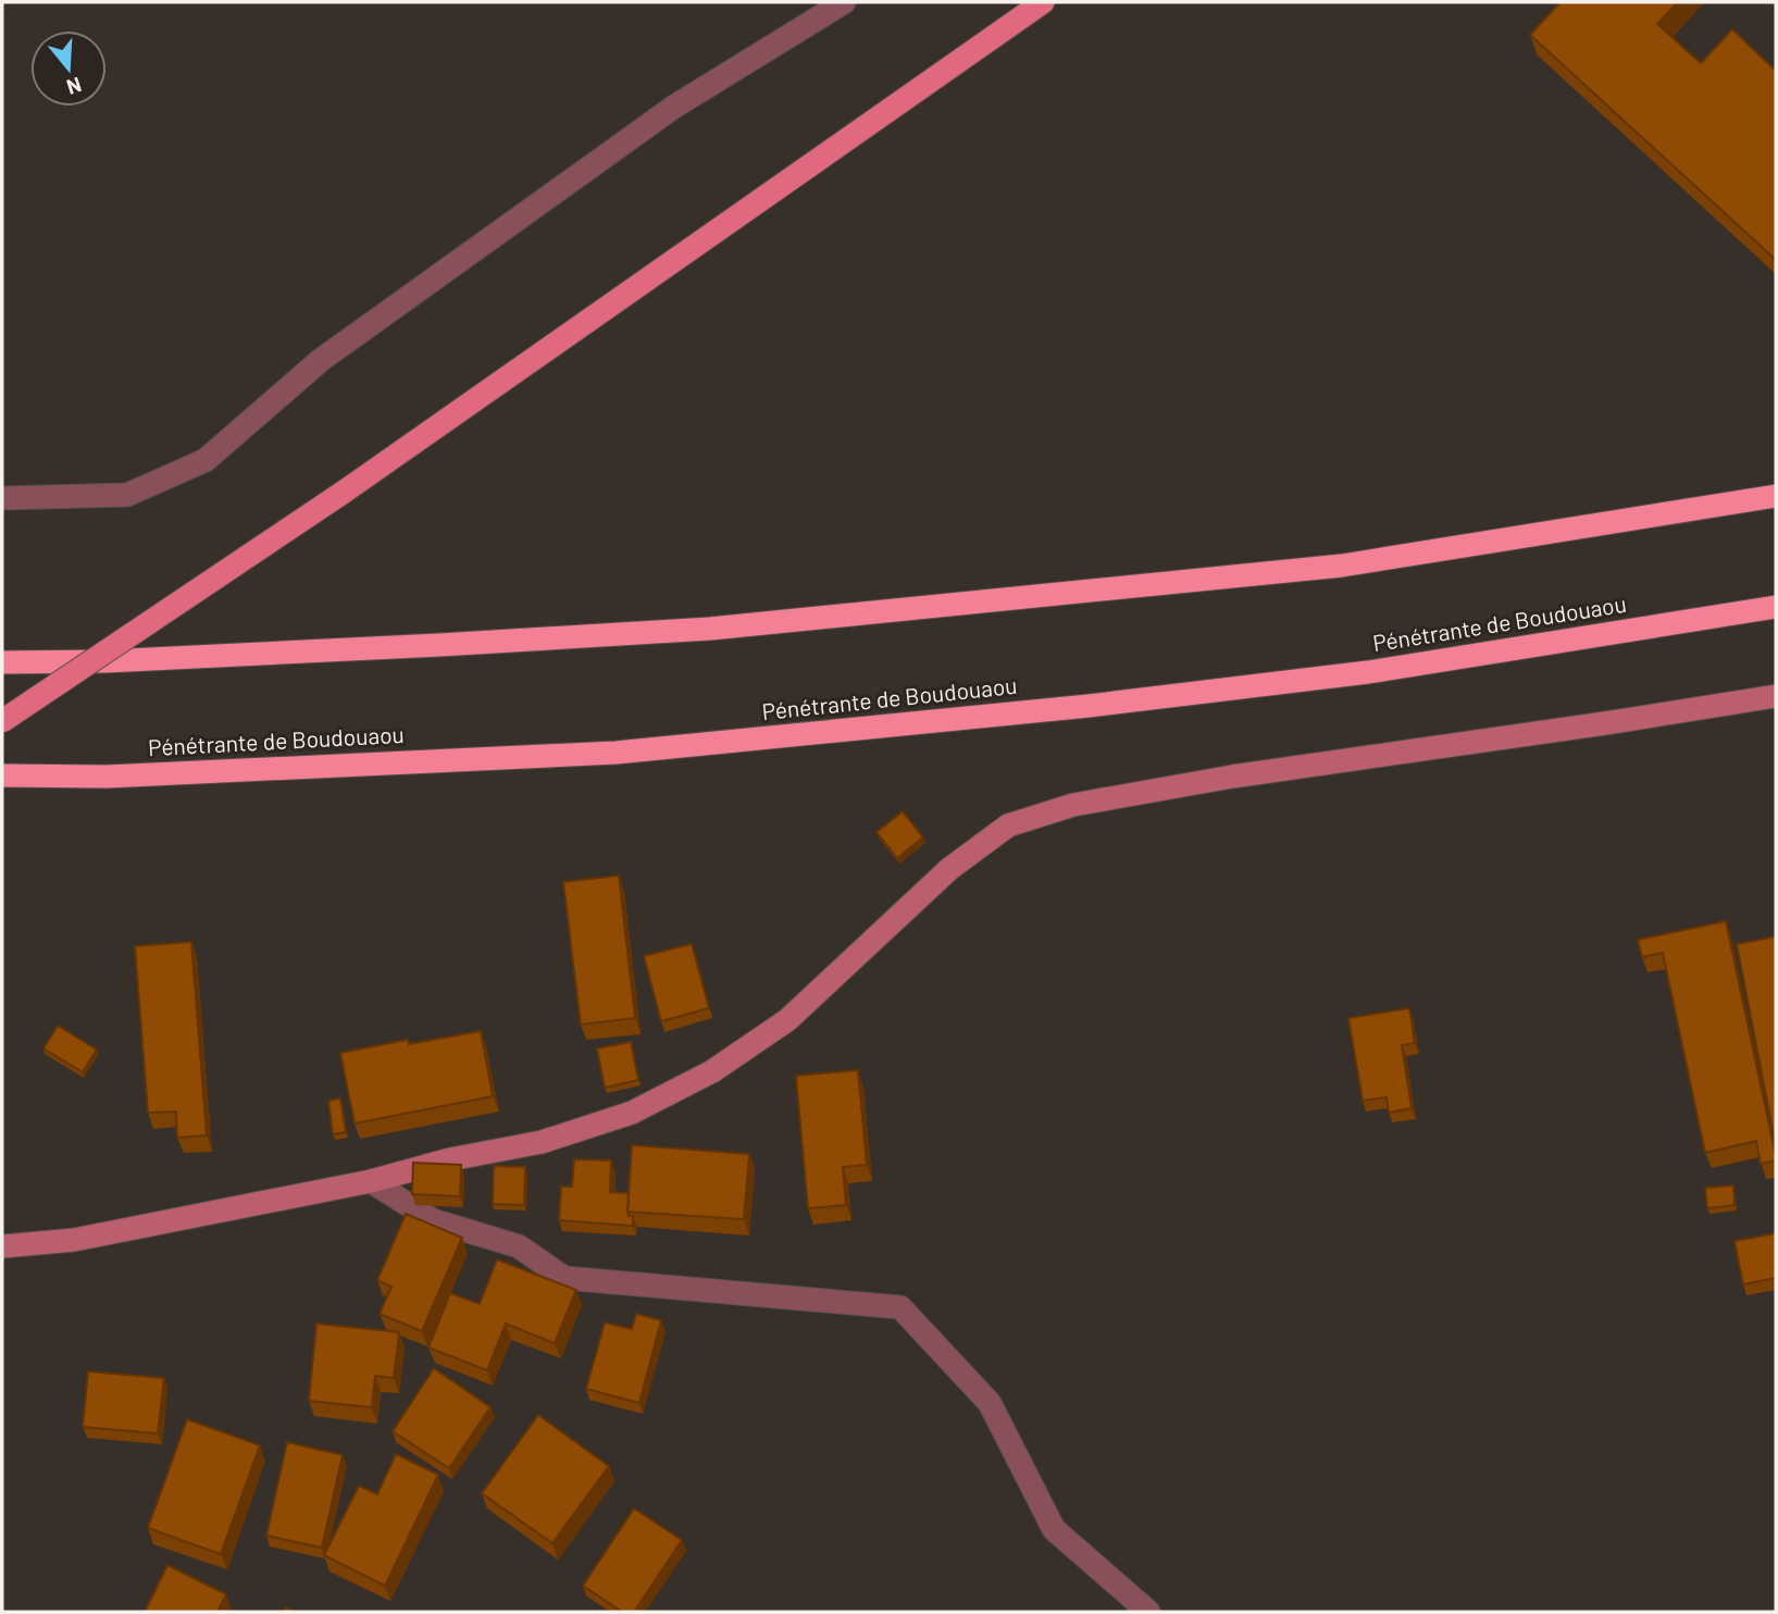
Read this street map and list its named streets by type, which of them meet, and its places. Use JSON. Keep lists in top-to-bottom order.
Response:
{
  "streets": {
    "highway": ["Pénétrante de Boudouaou"]
  },
  "north": "bottom"
}
